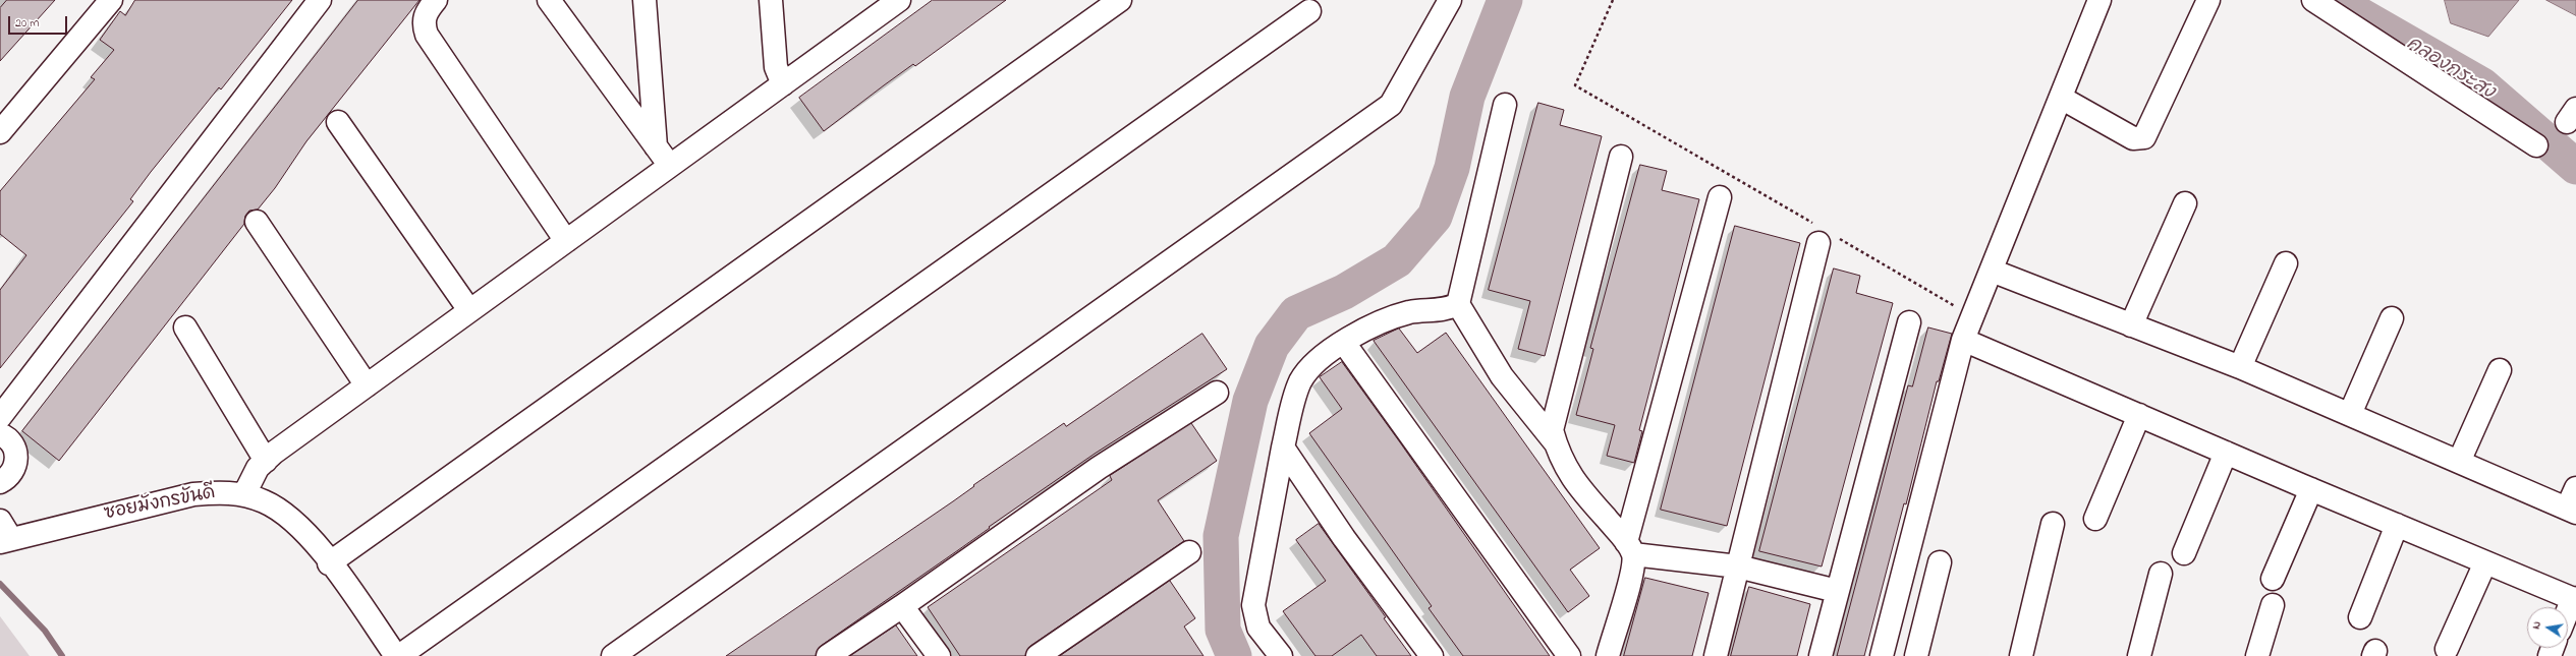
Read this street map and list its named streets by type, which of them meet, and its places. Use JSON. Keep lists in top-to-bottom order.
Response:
{
  "streets": {
    "street": ["ซอยมังกรขันดี"]
  },
  "water": ["คลองกระสง"],
  "scale_bar": "20 m",
  "north": "left"
}
